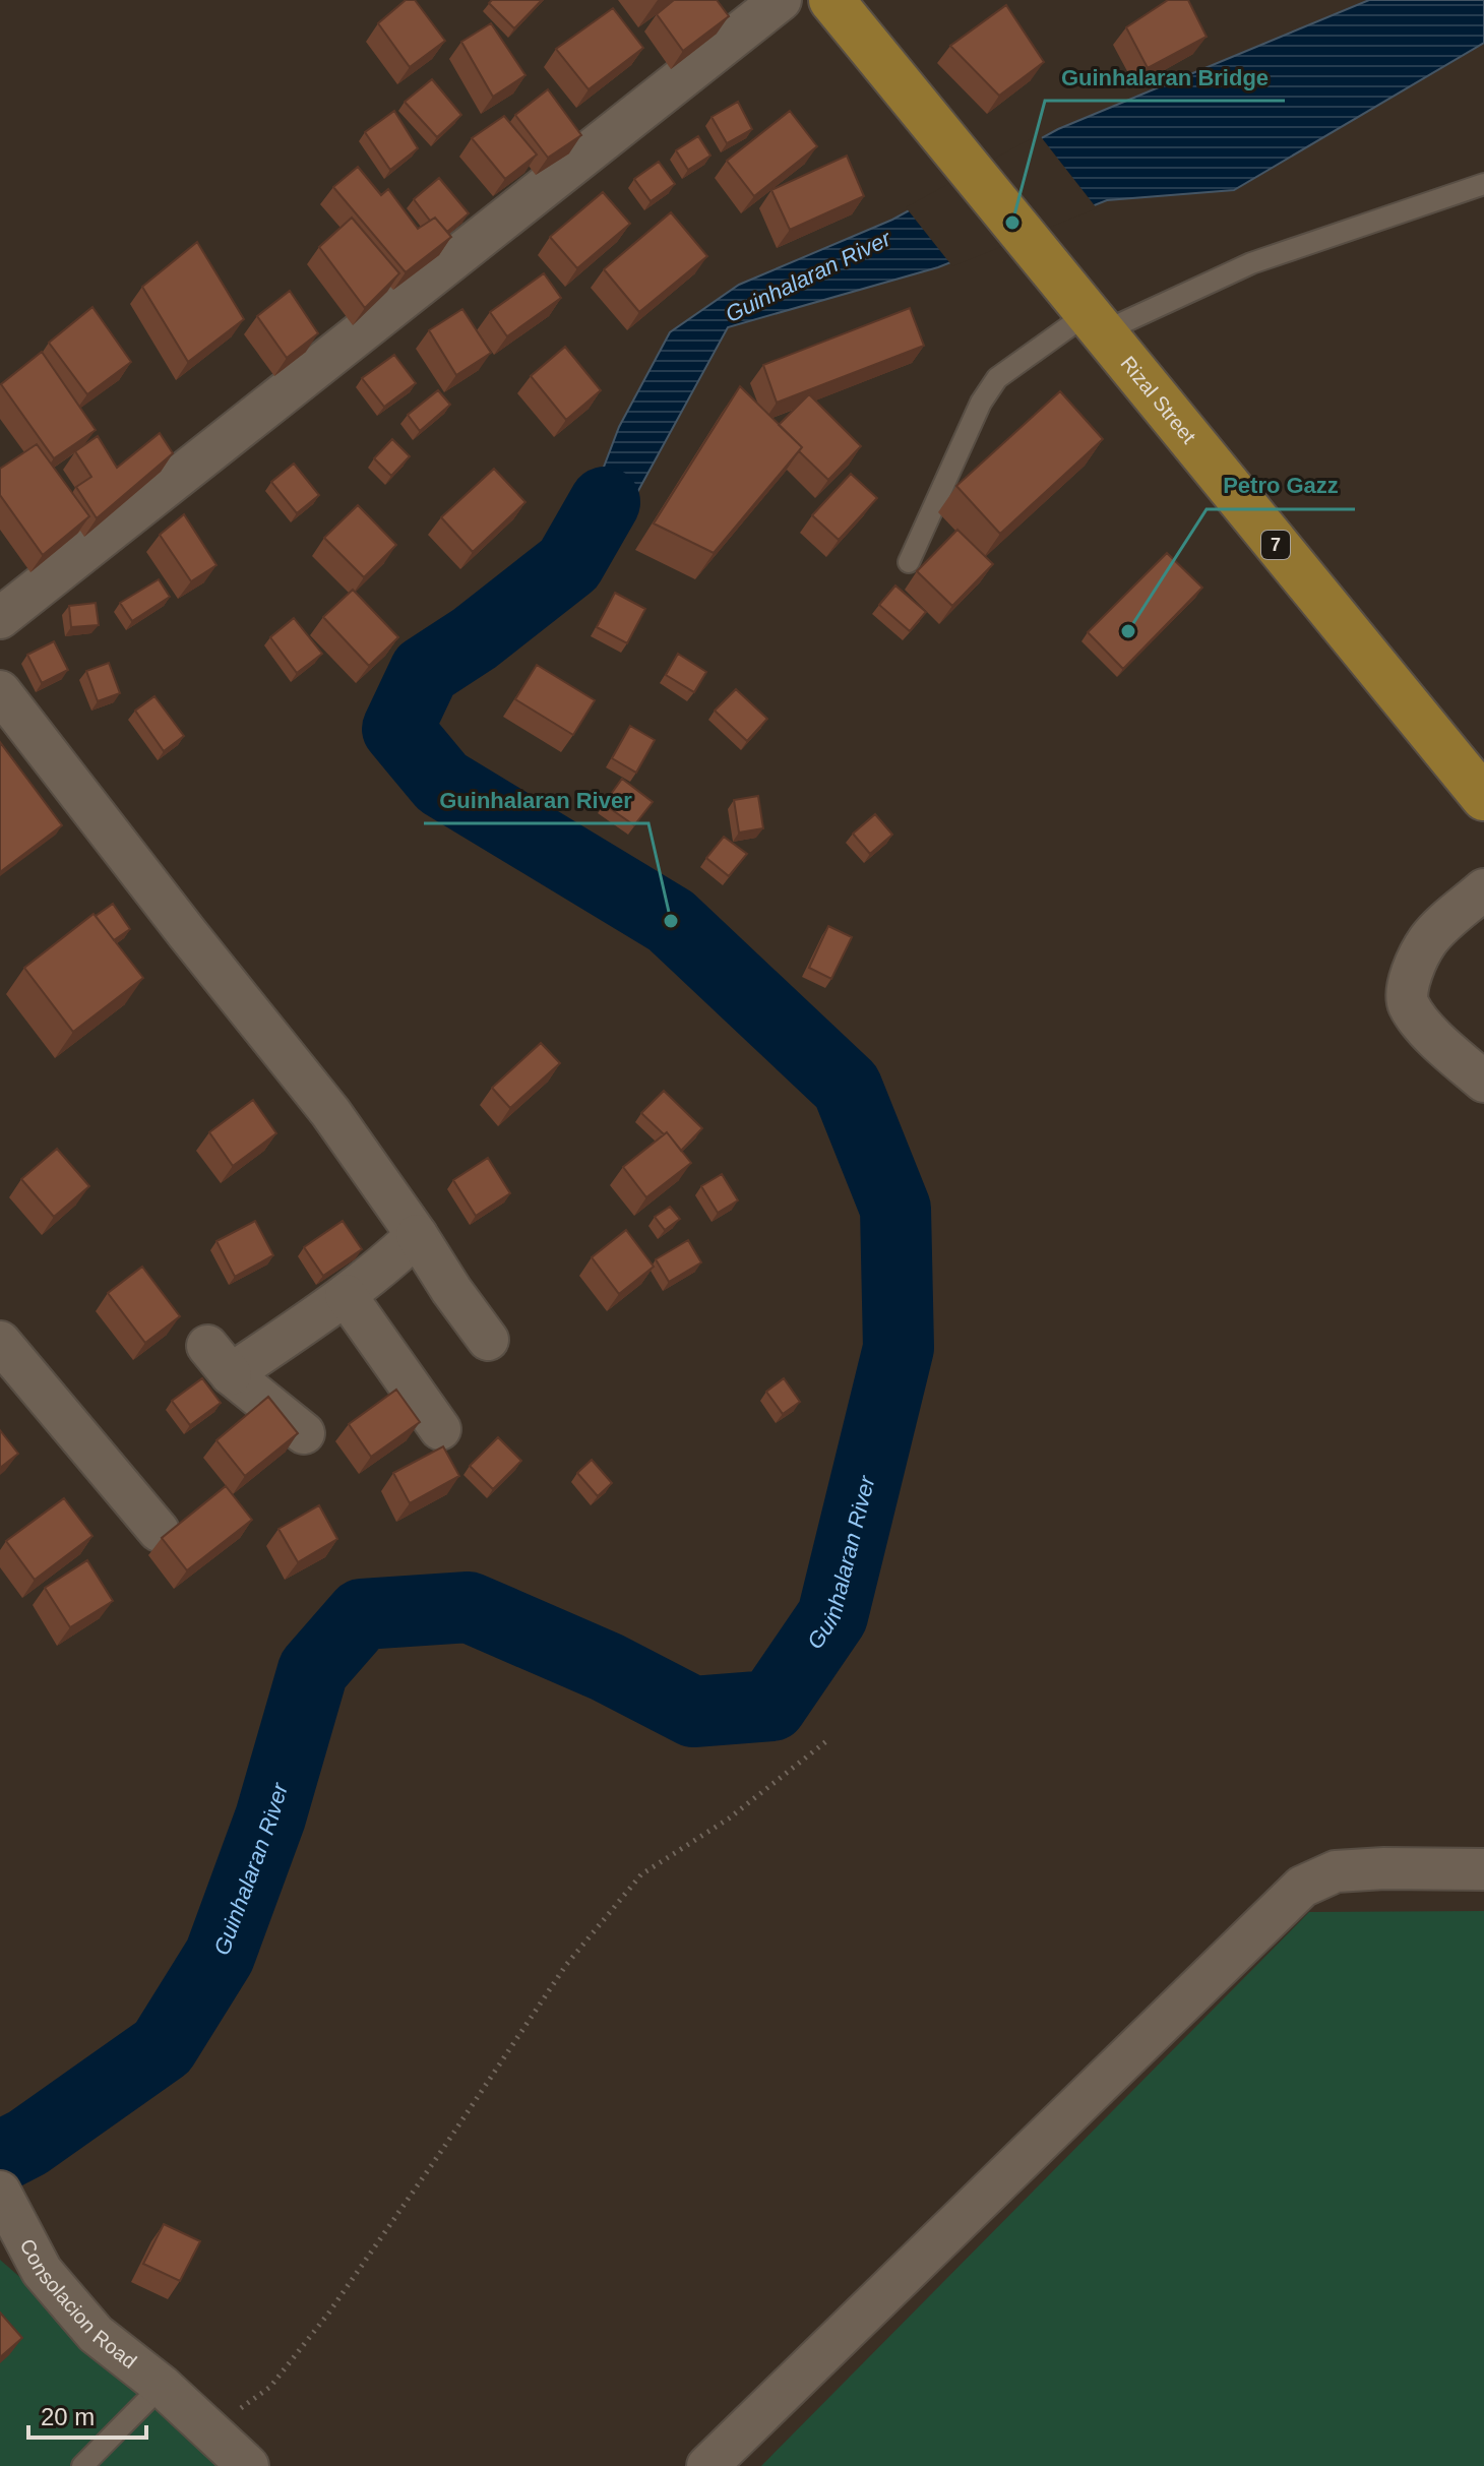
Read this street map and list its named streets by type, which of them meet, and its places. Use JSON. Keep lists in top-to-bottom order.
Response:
{
  "streets": {
    "main road": ["Rizal Street", "7"],
    "street": ["Consolacion Road"]
  },
  "water": ["Guinhalaran River"],
  "places": ["Guinhalaran Bridge", "Petro Gazz", "Guinhalaran River"],
  "scale_bar": "20 m"
}
